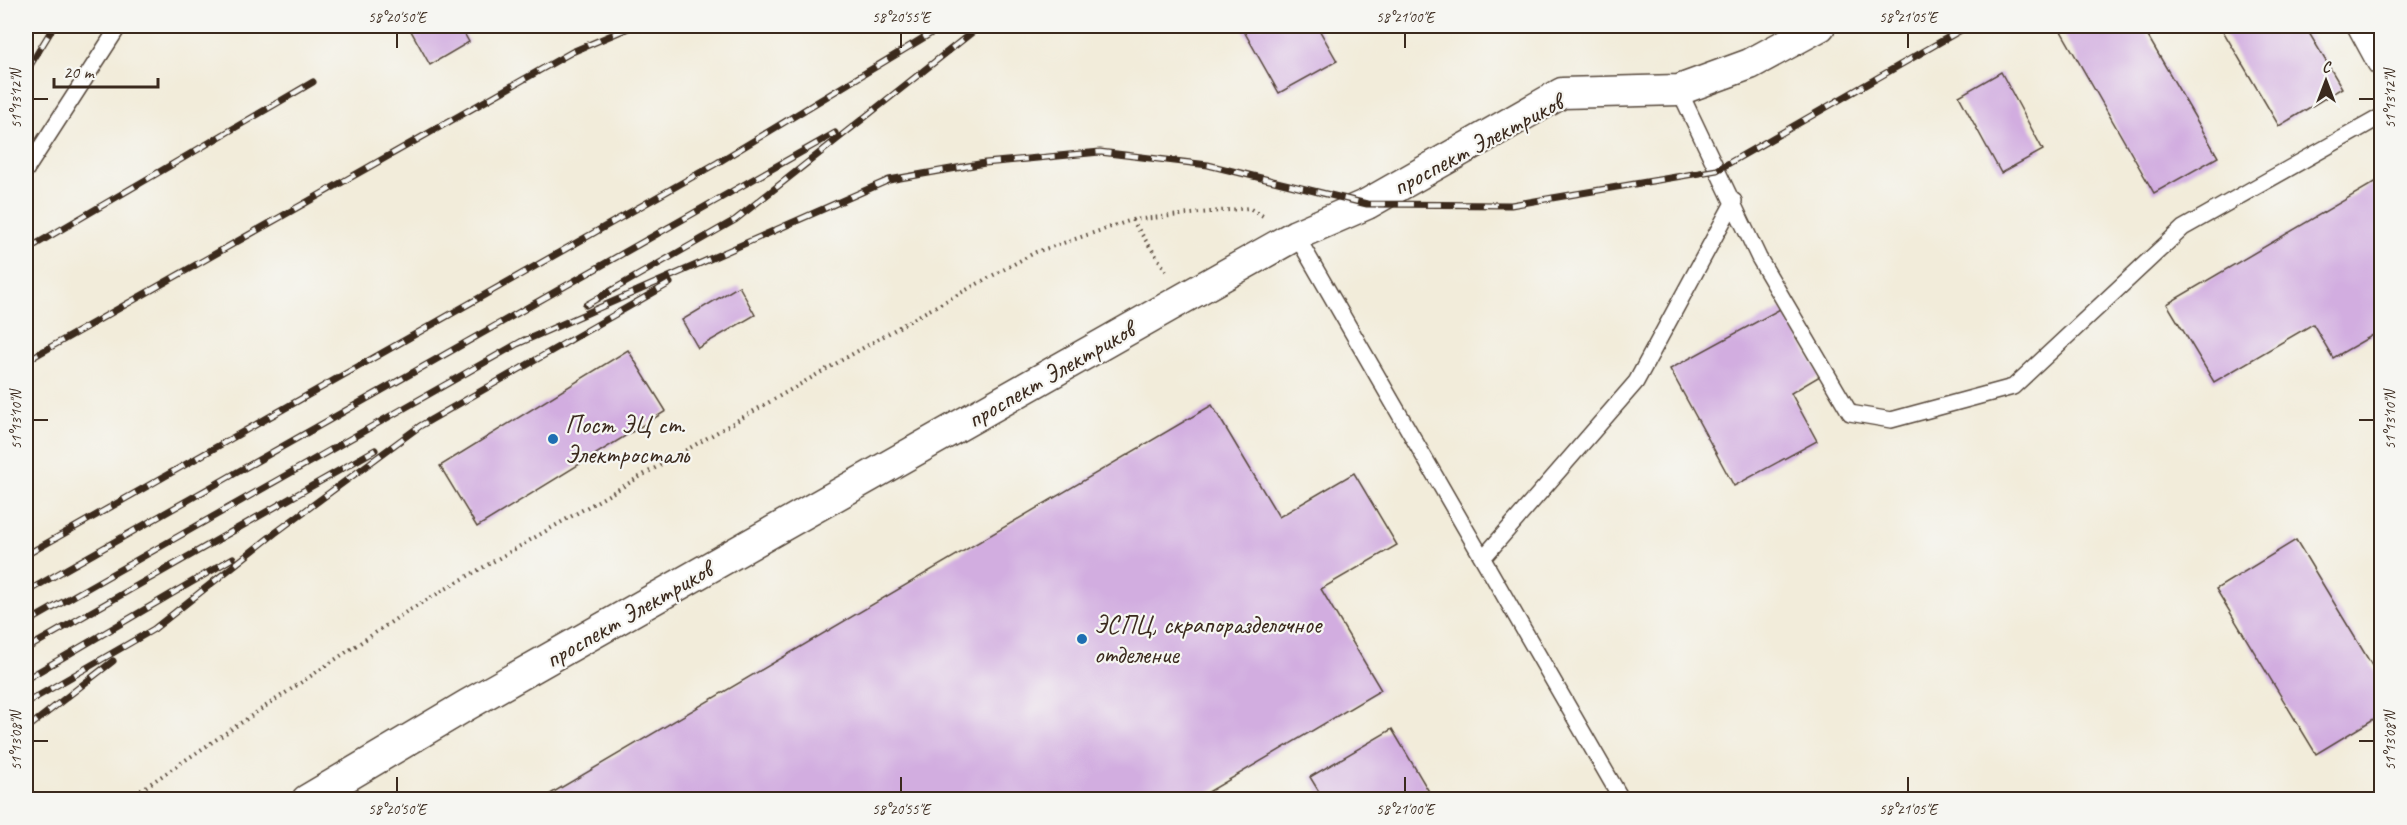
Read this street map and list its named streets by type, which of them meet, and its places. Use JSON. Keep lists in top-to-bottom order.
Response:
{
  "streets": {
    "street": ["проспект Электриков"]
  },
  "places": ["Пост ЭЦ ст. Электросталь", "ЭСПЦ, скрапоразделочное отделение"],
  "scale_bar": "20 m",
  "north": "top",
  "coordinates": [
    "58°20'50\"E",
    "58°20'55\"E",
    "58°21'00\"E",
    "58°21'05\"E",
    "51°13'12\"N",
    "51°13'10\"N",
    "51°13'08\"N"
  ]
}
